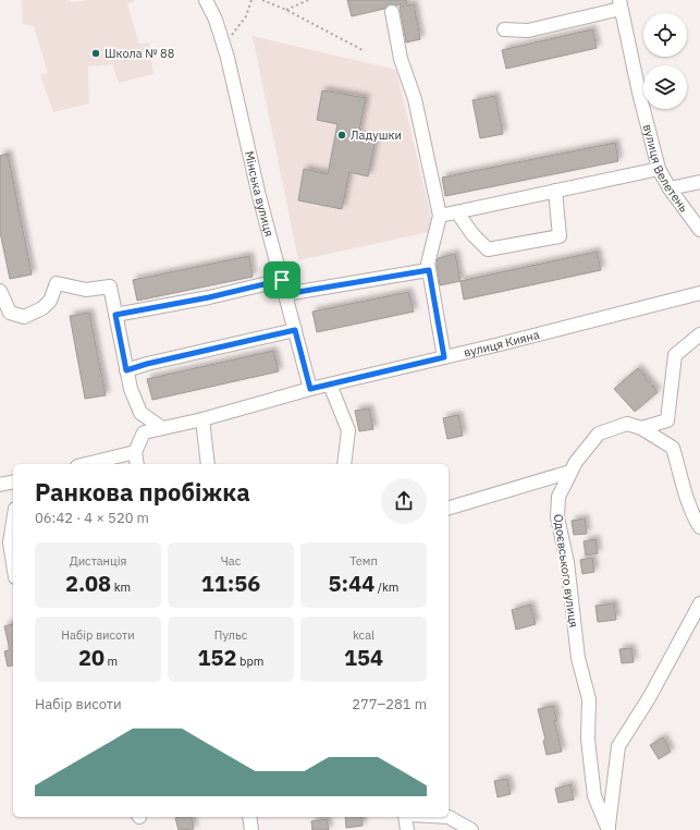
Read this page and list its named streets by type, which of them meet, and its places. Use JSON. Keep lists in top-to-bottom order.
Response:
{
  "streets": {
    "street": [
      "вулиця Велетень",
      "Мінська вулиця",
      "вулиця Кияна",
      "Одоєвського вулиця"
    ]
  },
  "crossings": [
    ["Мінська вулиця", "вулиця Кияна"]
  ],
  "places": ["Школа № 88", "Ладушки"],
  "page": {
    "heading": ["Ранкова пробіжка", "06:42 · 4 × 520 m"],
    "stats": [
      ["Дистанція", "2.08 km"],
      ["Час", "11:56"],
      ["Темп", "5:44 /km"],
      ["Набір висоти", "20 m"],
      ["Пульс", "152 bpm"],
      ["kcal", "154"]
    ],
    "chart": ["Набір висоти", "277–281 m"]
  }
}
